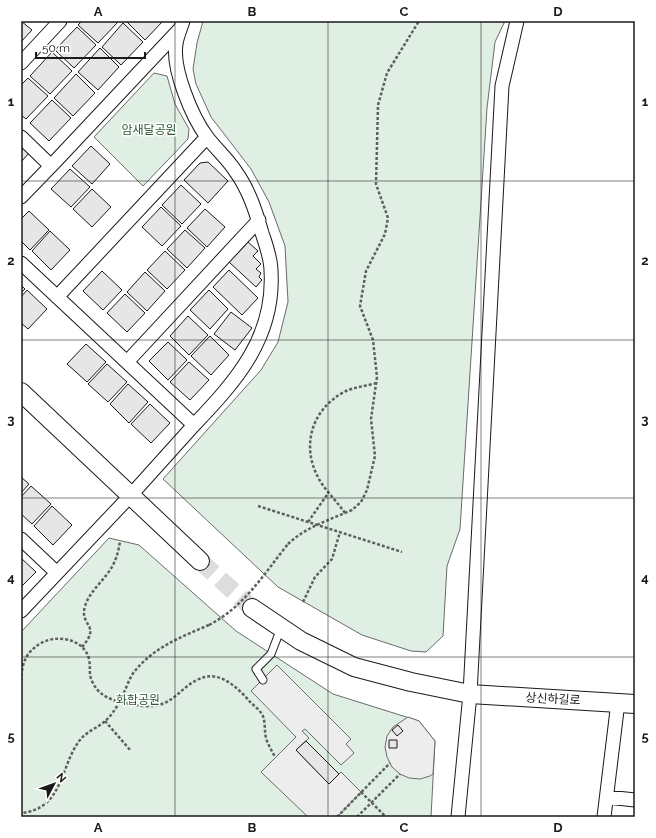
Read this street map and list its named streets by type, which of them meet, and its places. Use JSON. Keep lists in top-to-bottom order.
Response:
{
  "streets": {
    "street": ["상신하길로"]
  },
  "parks": ["암새달공원", "화합공원"],
  "scale_bar": "50 m",
  "north": "top right",
  "grid": {
    "columns": [
      "A",
      "B",
      "C",
      "D"
    ],
    "rows": [
      "1",
      "2",
      "3",
      "4",
      "5"
    ]
  }
}
